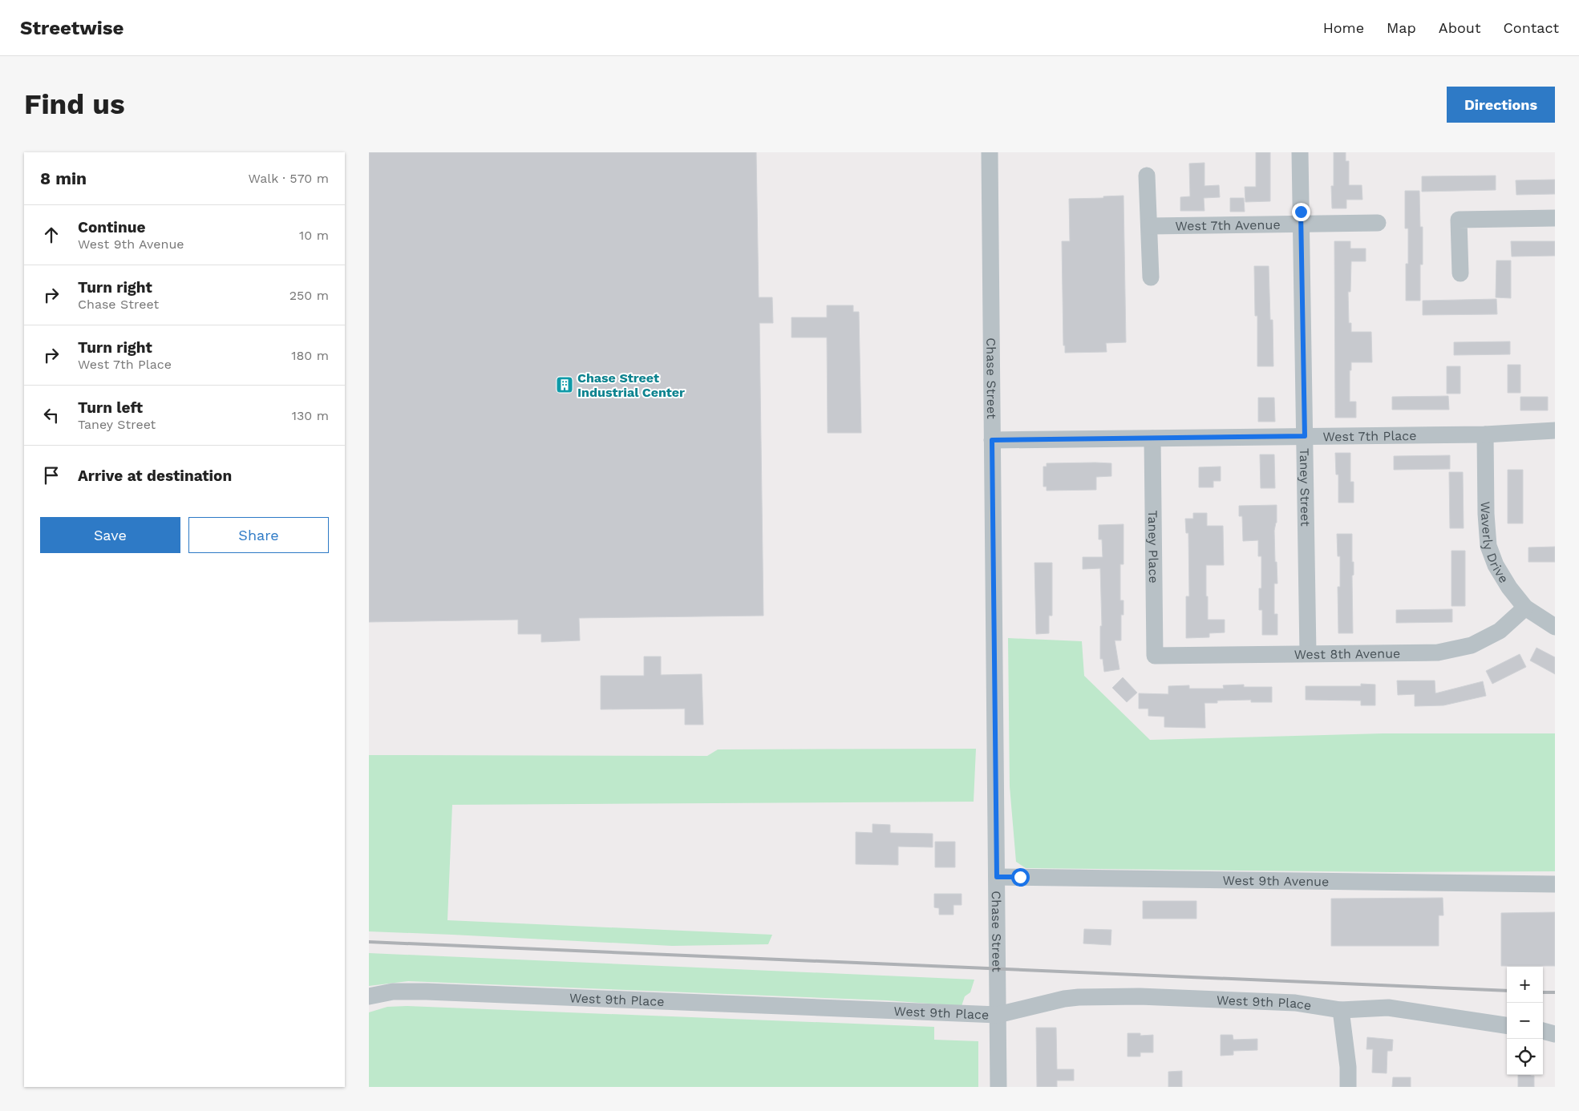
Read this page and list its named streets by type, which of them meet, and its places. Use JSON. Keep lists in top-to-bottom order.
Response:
{
  "streets": {
    "street": [
      "West 7th Avenue",
      "Chase Street",
      "West 7th Place",
      "Taney Street",
      "Waverly Drive",
      "Taney Place",
      "West 8th Avenue",
      "West 9th Avenue",
      "West 9th Place"
    ]
  },
  "crossings": [
    ["West 7th Avenue", "Taney Street"],
    ["Chase Street", "West 7th Place"],
    ["Chase Street", "West 9th Avenue"],
    ["Chase Street", "West 9th Place"],
    ["West 7th Place", "Taney Street"],
    ["West 7th Place", "Waverly Drive"],
    ["West 7th Place", "Taney Place"],
    ["Taney Street", "West 8th Avenue"],
    ["Waverly Drive", "West 8th Avenue"],
    ["Taney Place", "West 8th Avenue"]
  ],
  "places": {
    "building": ["Chase Street Industrial Center"]
  },
  "page": {
    "header": "Streetwise",
    "nav": [
      "Home",
      "Map",
      "About",
      "Contact"
    ],
    "buttons": [
      "Directions",
      ["Save", "Share"]
    ],
    "title": "Find us",
    "heading": ["8 min", "Walk · 570 m"],
    "list": [
      ["Continue", "West 9th Avenue", "10 m"],
      ["Turn right", "Chase Street", "250 m"],
      ["Turn right", "West 7th Place", "180 m"],
      ["Turn left", "Taney Street", "130 m"],
      "Arrive at destination"
    ],
    "map_buttons": ["+", "−"]
  }
}
